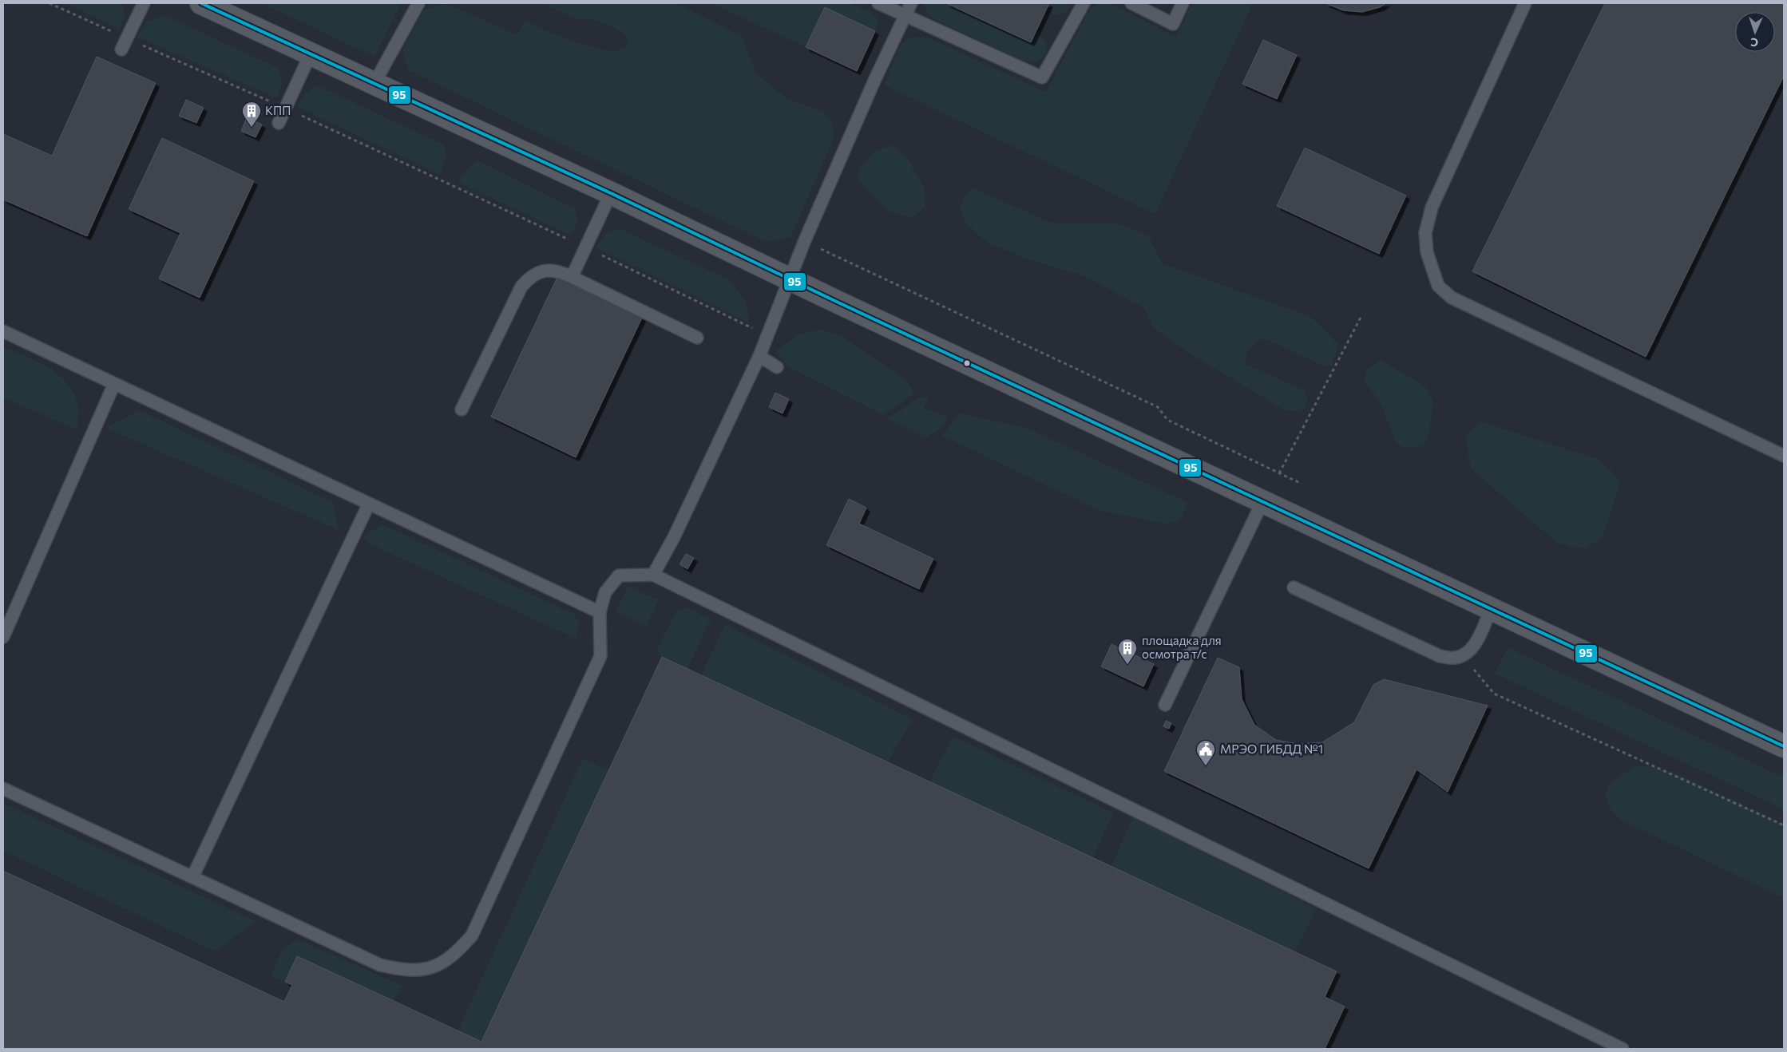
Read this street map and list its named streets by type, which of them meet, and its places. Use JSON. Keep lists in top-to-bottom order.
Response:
{
  "places": {
    "building": ["КПП", "площадка для осмотра т/с"],
    "public building": ["МРЭО ГИБДД №1"]
  },
  "lines": ["transit line 95"],
  "north": "bottom"
}
